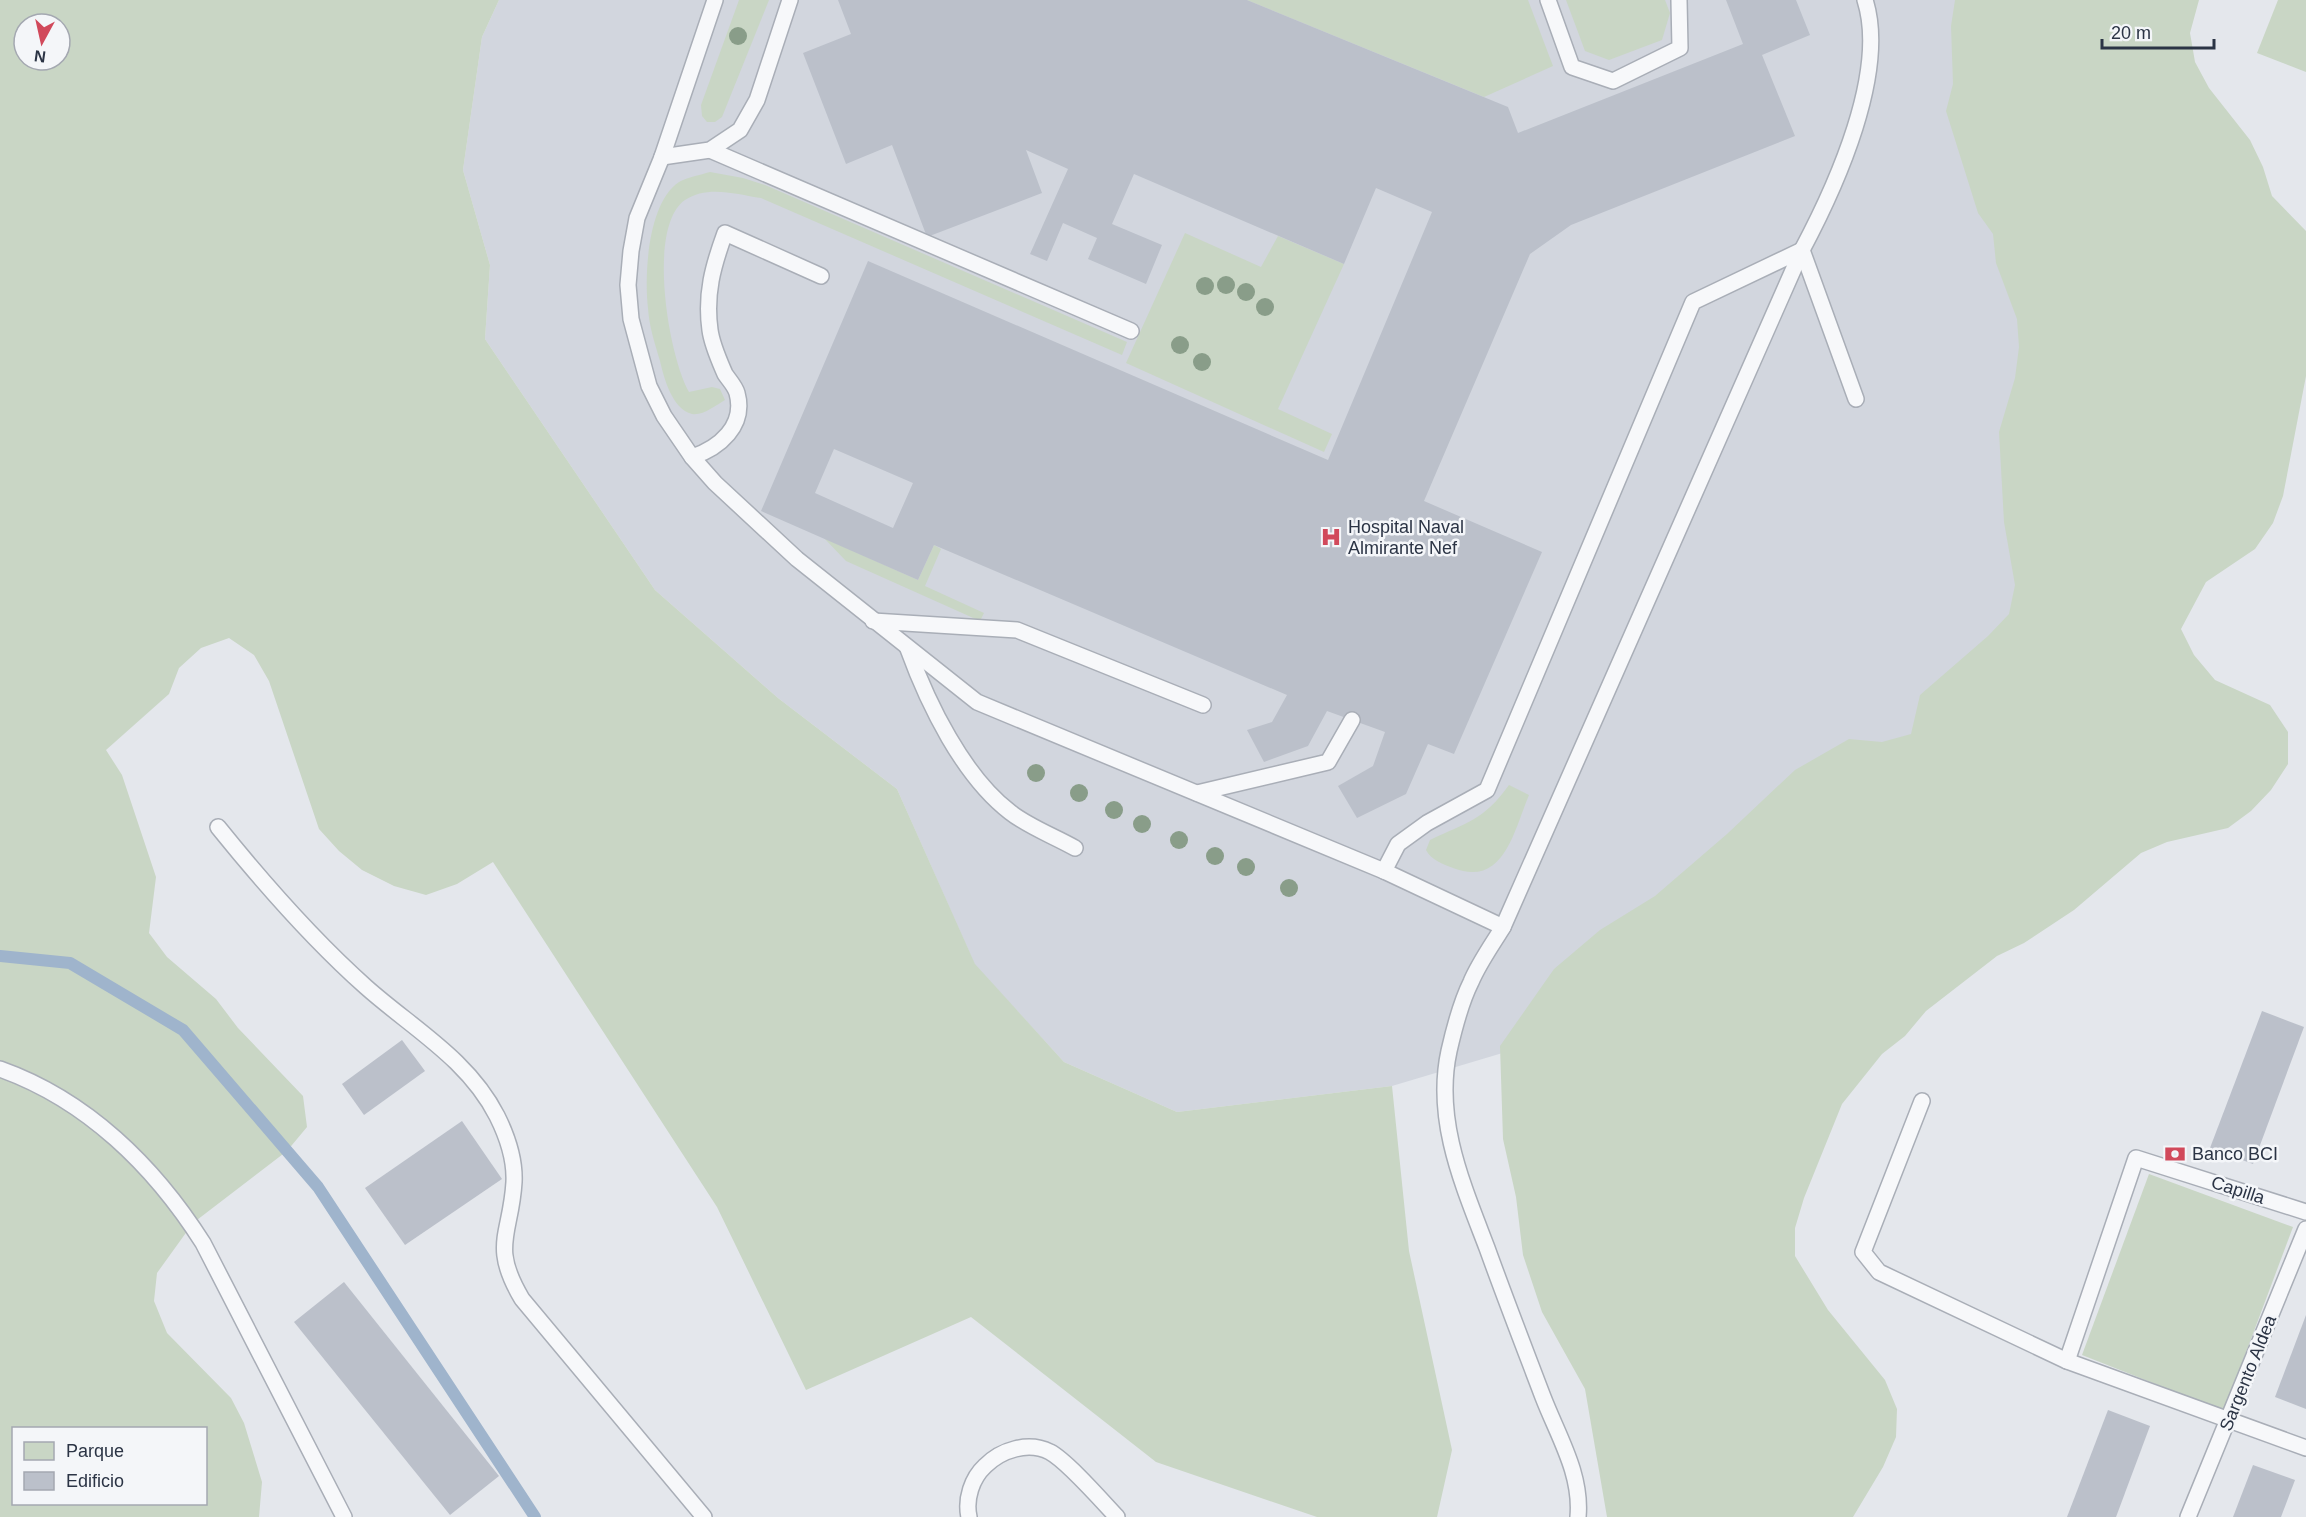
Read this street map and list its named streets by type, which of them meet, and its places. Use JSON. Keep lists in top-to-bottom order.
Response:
{
  "streets": {
    "lane": ["Capilla", "Sargento Aldea"]
  },
  "places": {
    "hospital": ["Hospital Naval Almirante Nef"],
    "bank": ["Banco BCI"]
  },
  "legend": ["Parque", "Edificio"],
  "scale_bar": "20 m",
  "north": "bottom"
}
